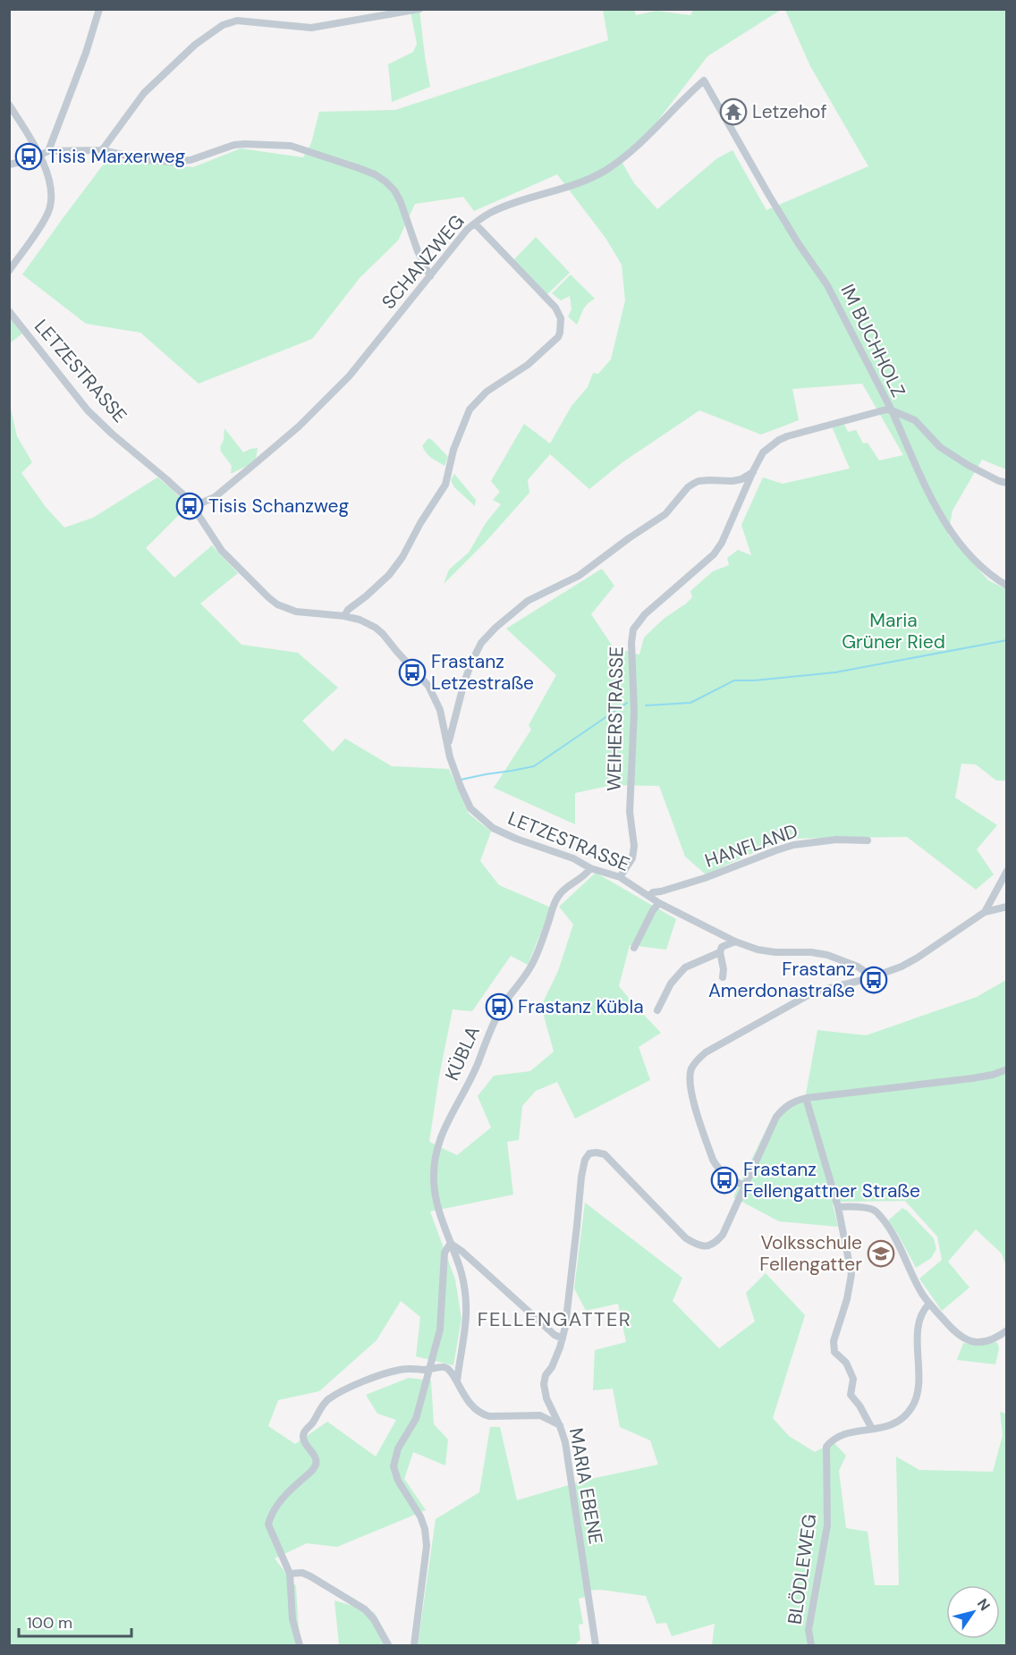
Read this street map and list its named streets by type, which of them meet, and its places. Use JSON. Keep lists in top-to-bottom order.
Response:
{
  "streets": {
    "street": [
      "SCHANZWEG",
      "IM BUCHHOLZ",
      "LETZESTRASSE",
      "WEIHERSTRASSE",
      "HANFLAND",
      "KÜBLA",
      "MARIA EBENE",
      "BLÖDLEWEG"
    ]
  },
  "crossings": [
    ["SCHANZWEG", "IM BUCHHOLZ"],
    ["SCHANZWEG", "LETZESTRASSE"],
    ["IM BUCHHOLZ", "WEIHERSTRASSE"],
    ["LETZESTRASSE", "WEIHERSTRASSE"],
    ["LETZESTRASSE", "HANFLAND"],
    ["LETZESTRASSE", "KÜBLA"]
  ],
  "districts": ["FELLENGATTER"],
  "parks": ["Maria Grüner Ried"],
  "places": {
    "temple": ["Letzehof"],
    "bus stop": [
      "Tisis Marxerweg",
      "Tisis Schanzweg",
      "Frastanz Letzestraße",
      "Frastanz Amerdonastraße",
      "Frastanz Kübla",
      "Frastanz Fellengattner Straße"
    ],
    "school or university": ["Volksschule Fellengatter"]
  },
  "scale_bar": "100 m",
  "north": "top right"
}
